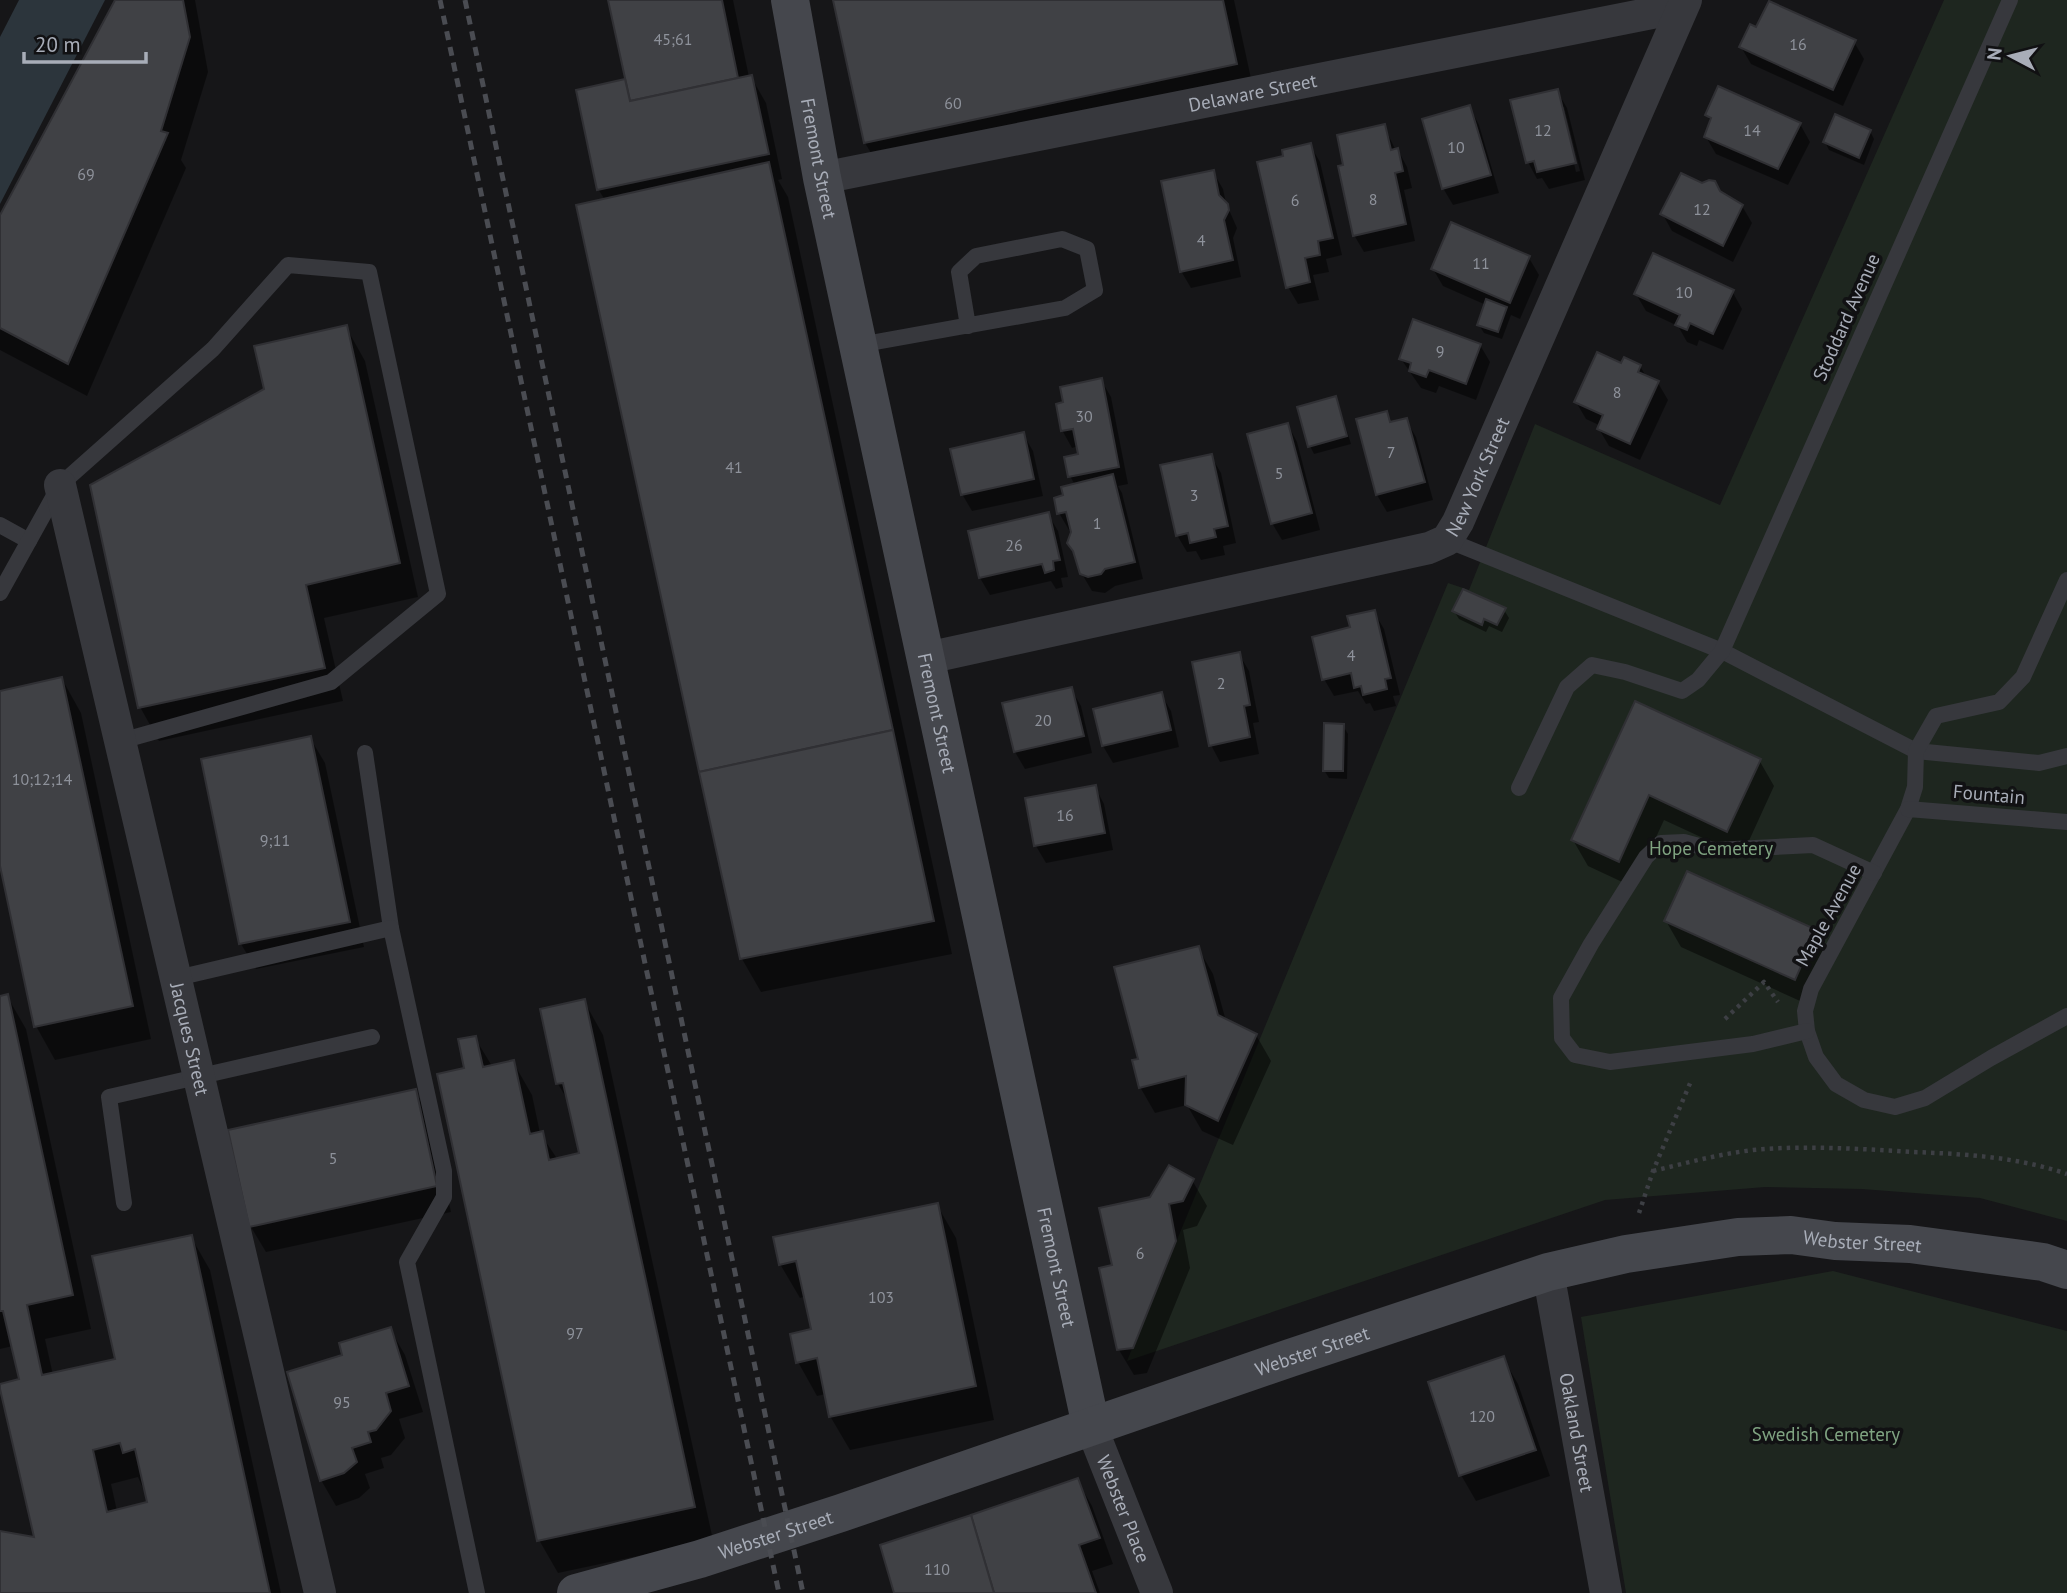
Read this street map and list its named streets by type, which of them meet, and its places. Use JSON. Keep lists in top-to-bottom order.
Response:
{
  "streets": {
    "main road": ["Fremont Street", "Webster Street"],
    "street": [
      "Delaware Street",
      "New York Street",
      "Jacques Street",
      "Oakland Street",
      "Webster Place"
    ],
    "lane": ["Stoddard Avenue", "Fountain", "Maple Avenue"]
  },
  "crossings": [
    ["Delaware Street", "Fremont Street"],
    ["Delaware Street", "New York Street"],
    ["Fremont Street", "New York Street"],
    ["Fremont Street", "Webster Street"],
    ["Fremont Street", "Webster Place"],
    ["Fountain", "Maple Avenue"],
    ["Webster Street", "Oakland Street"],
    ["Webster Street", "Webster Place"]
  ],
  "parks": ["Hope Cemetery", "Swedish Cemetery"],
  "house_numbers": [
    "45;61",
    "16",
    "60",
    "12",
    "14",
    "10",
    "69",
    "8",
    "6",
    "12",
    "4",
    "11",
    "10",
    "9",
    "8",
    "30",
    "7",
    "41",
    "5",
    "3",
    "1",
    "26",
    "4",
    "2",
    "20",
    "10;12;14",
    "16",
    "9;11",
    "5",
    "6",
    "103",
    "97",
    "95",
    "120",
    "110"
  ],
  "scale_bar": "20 m",
  "north": "left"
}
